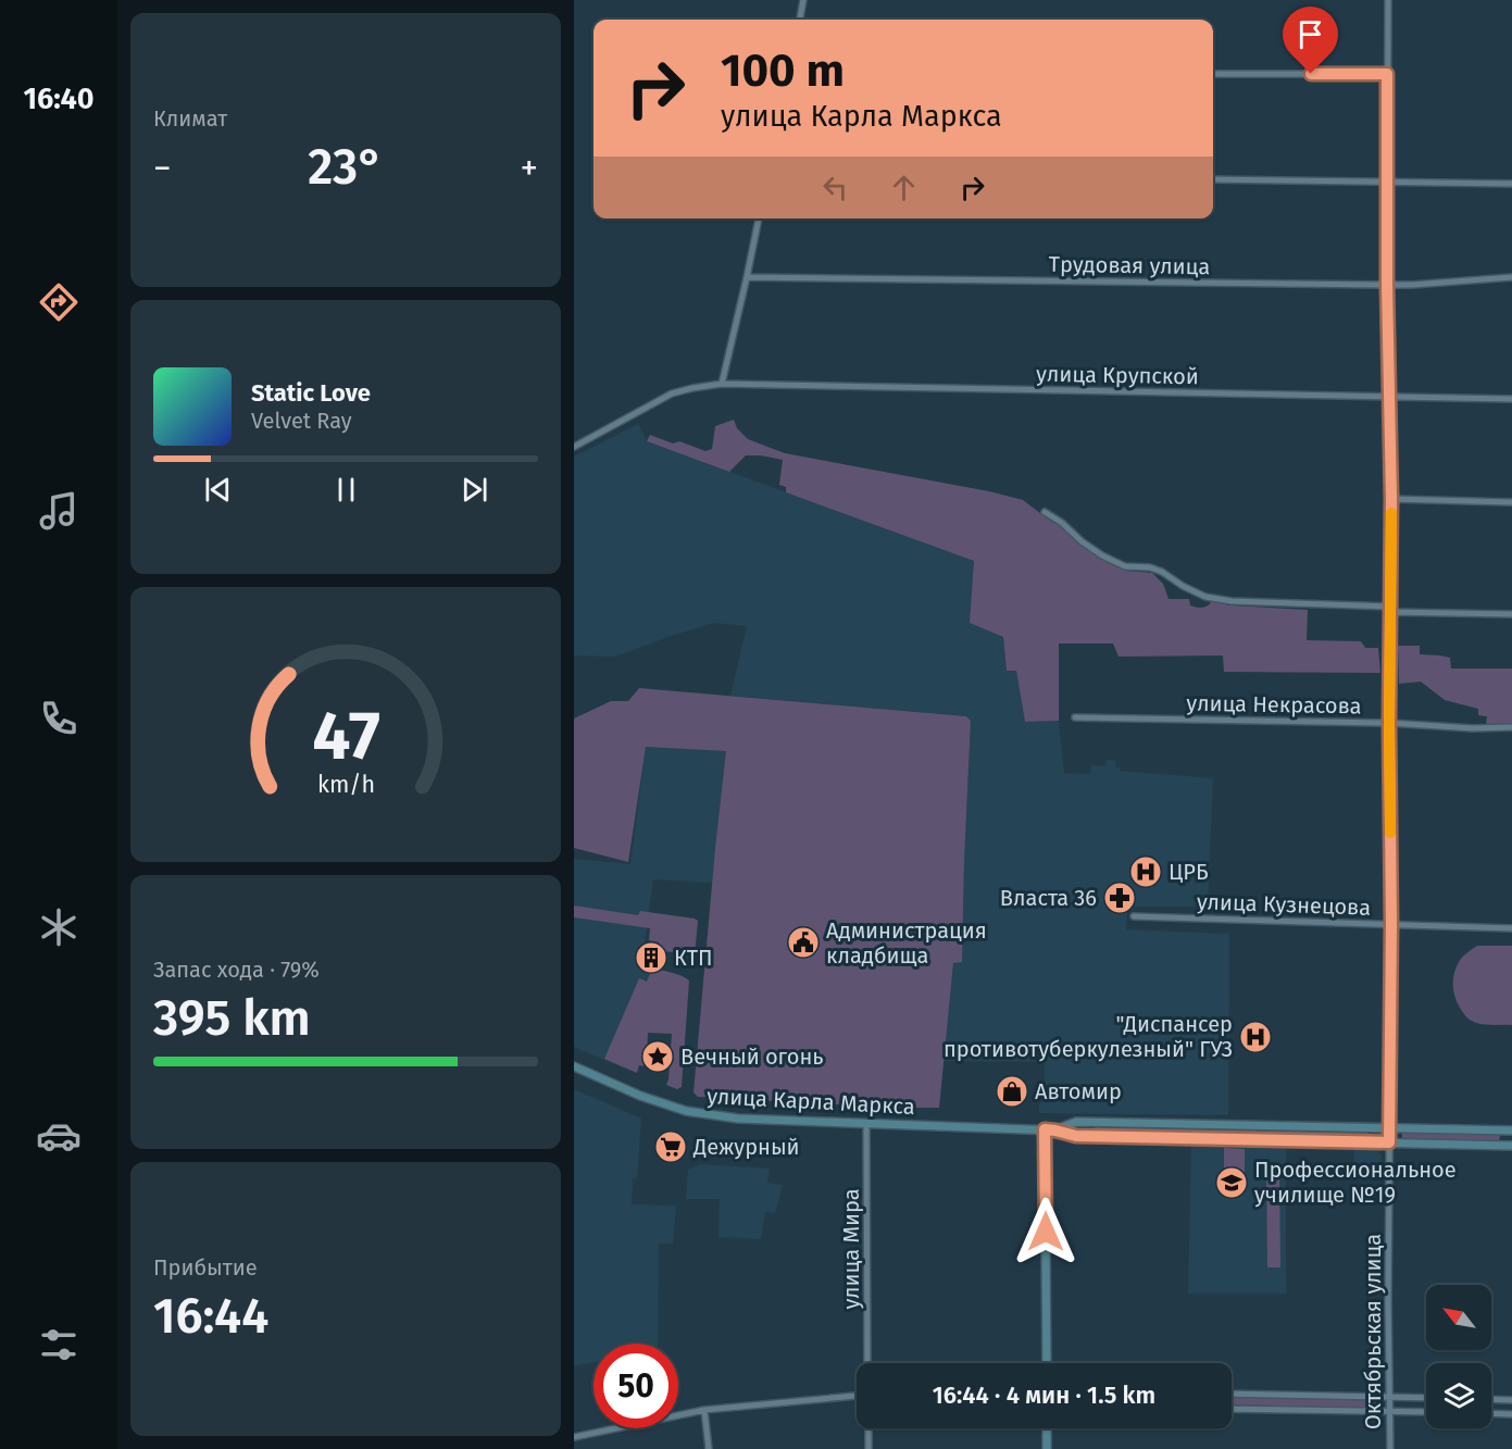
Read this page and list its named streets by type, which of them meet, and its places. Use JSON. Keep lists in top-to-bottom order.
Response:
{
  "streets": {
    "main road": ["улица Карла Маркса"],
    "street": [
      "Трудовая улица",
      "улица Крупской",
      "улица Некрасова",
      "улица Кузнецова",
      "улица Мира",
      "Октябрьская улица"
    ]
  },
  "crossings": [
    ["Трудовая улица", "Октябрьская улица"],
    ["улица Крупской", "Октябрьская улица"],
    ["улица Некрасова", "Октябрьская улица"],
    ["улица Кузнецова", "Октябрьская улица"],
    ["улица Карла Маркса", "улица Мира"],
    ["улица Карла Маркса", "Октябрьская улица"]
  ],
  "places": {
    "hospital": ["ЦРБ", "\"Диспансер противотуберкулезный\" ГУЗ"],
    "pharmacy": ["Власта 36"],
    "public building": ["Администрация кладбища"],
    "building": ["КТП"],
    "place": ["Вечный огонь"],
    "shop": ["Автомир"],
    "supermarket": ["Дежурный"],
    "school or university": ["Профессиональное училище №19"]
  },
  "north": "top left",
  "page": {
    "tabs": "16:40",
    "tile": [
      "Климат",
      ["Запас хода · 79%", "395 km"],
      ["Прибытие", "16:44"]
    ],
    "turn": ["100 m", "улица Карла Маркса"],
    "heat": ["−", "23°", "+"],
    "song": ["Static Love", "Velvet Ray"],
    "limit": "50",
    "trip": "16:44 · 4 мин · 1.5 km",
    "gauge": ["47", "km/h"]
  }
}
